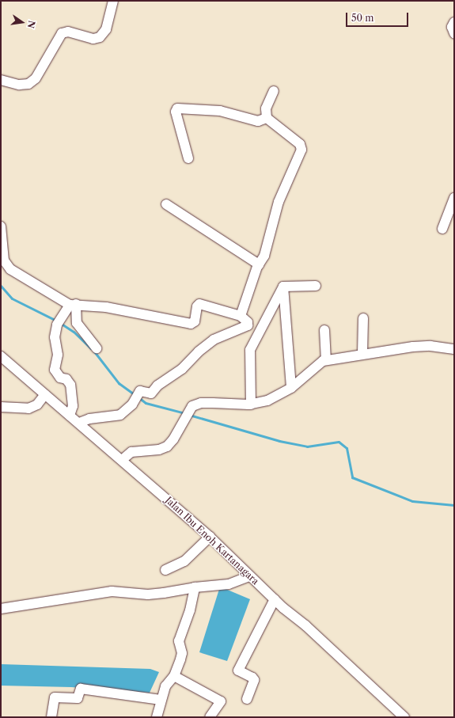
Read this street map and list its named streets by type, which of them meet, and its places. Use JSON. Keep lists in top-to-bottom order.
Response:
{
  "streets": {
    "street": ["Jalan Ibu Enoh Kartanagara"]
  },
  "scale_bar": "50 m",
  "north": "right"
}
